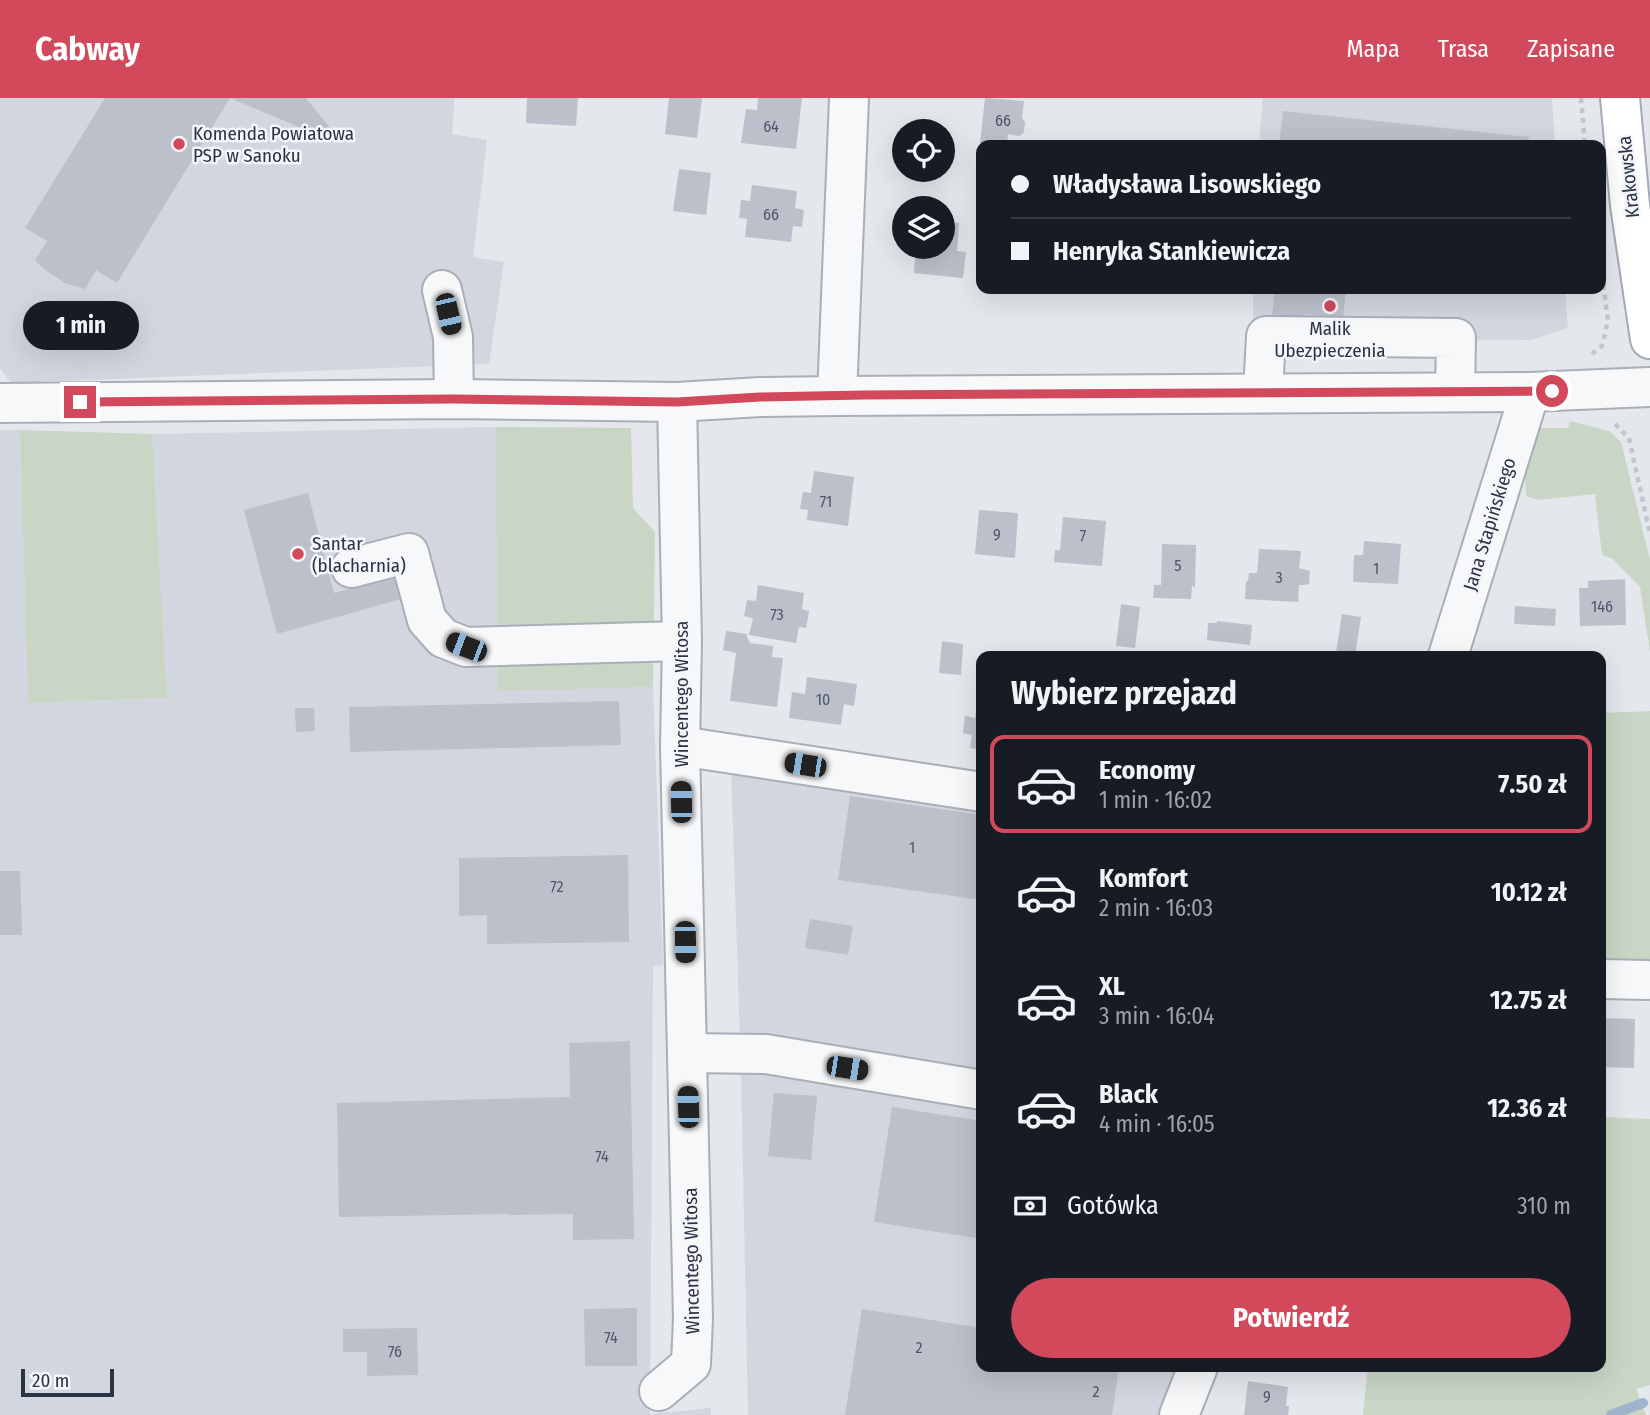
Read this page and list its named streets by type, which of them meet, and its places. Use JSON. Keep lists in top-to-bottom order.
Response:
{
  "streets": {
    "main road": ["Krakowska"],
    "street": ["Jana Stapińskiego", "Wincentego Witosa"]
  },
  "places": ["Komenda Powiatowa PSP w Sanoku", "Malik Ubezpieczenia", "Santar (blacharnia)"],
  "house_numbers": [
    "66",
    "64",
    "66",
    "71",
    "9",
    "7",
    "5",
    "1",
    "3",
    "146",
    "73",
    "10",
    "1",
    "72",
    "74",
    "74",
    "2",
    "76",
    "2",
    "9"
  ],
  "scale_bar": "20 m",
  "page": {
    "header": "Cabway",
    "nav": ["Mapa", "Trasa", "Zapisane"],
    "banner": ["Władysława Lisowskiego", "Henryka Stankiewicza"],
    "bubble": "1 min",
    "heading": "Wybierz przejazd",
    "list": [
      {
        "name": "Economy",
        "note": "1 min · 16:02",
        "value": "7.50 zł"
      },
      {
        "name": "Komfort",
        "note": "2 min · 16:03",
        "value": "10.12 zł"
      },
      {
        "name": "XL",
        "note": "3 min · 16:04",
        "value": "12.75 zł"
      },
      {
        "name": "Black",
        "note": "4 min · 16:05",
        "value": "12.36 zł"
      }
    ],
    "pay": ["Gotówka", "310 m"],
    "buttons": "Potwierdź",
    "scale": "20 m"
  }
}
